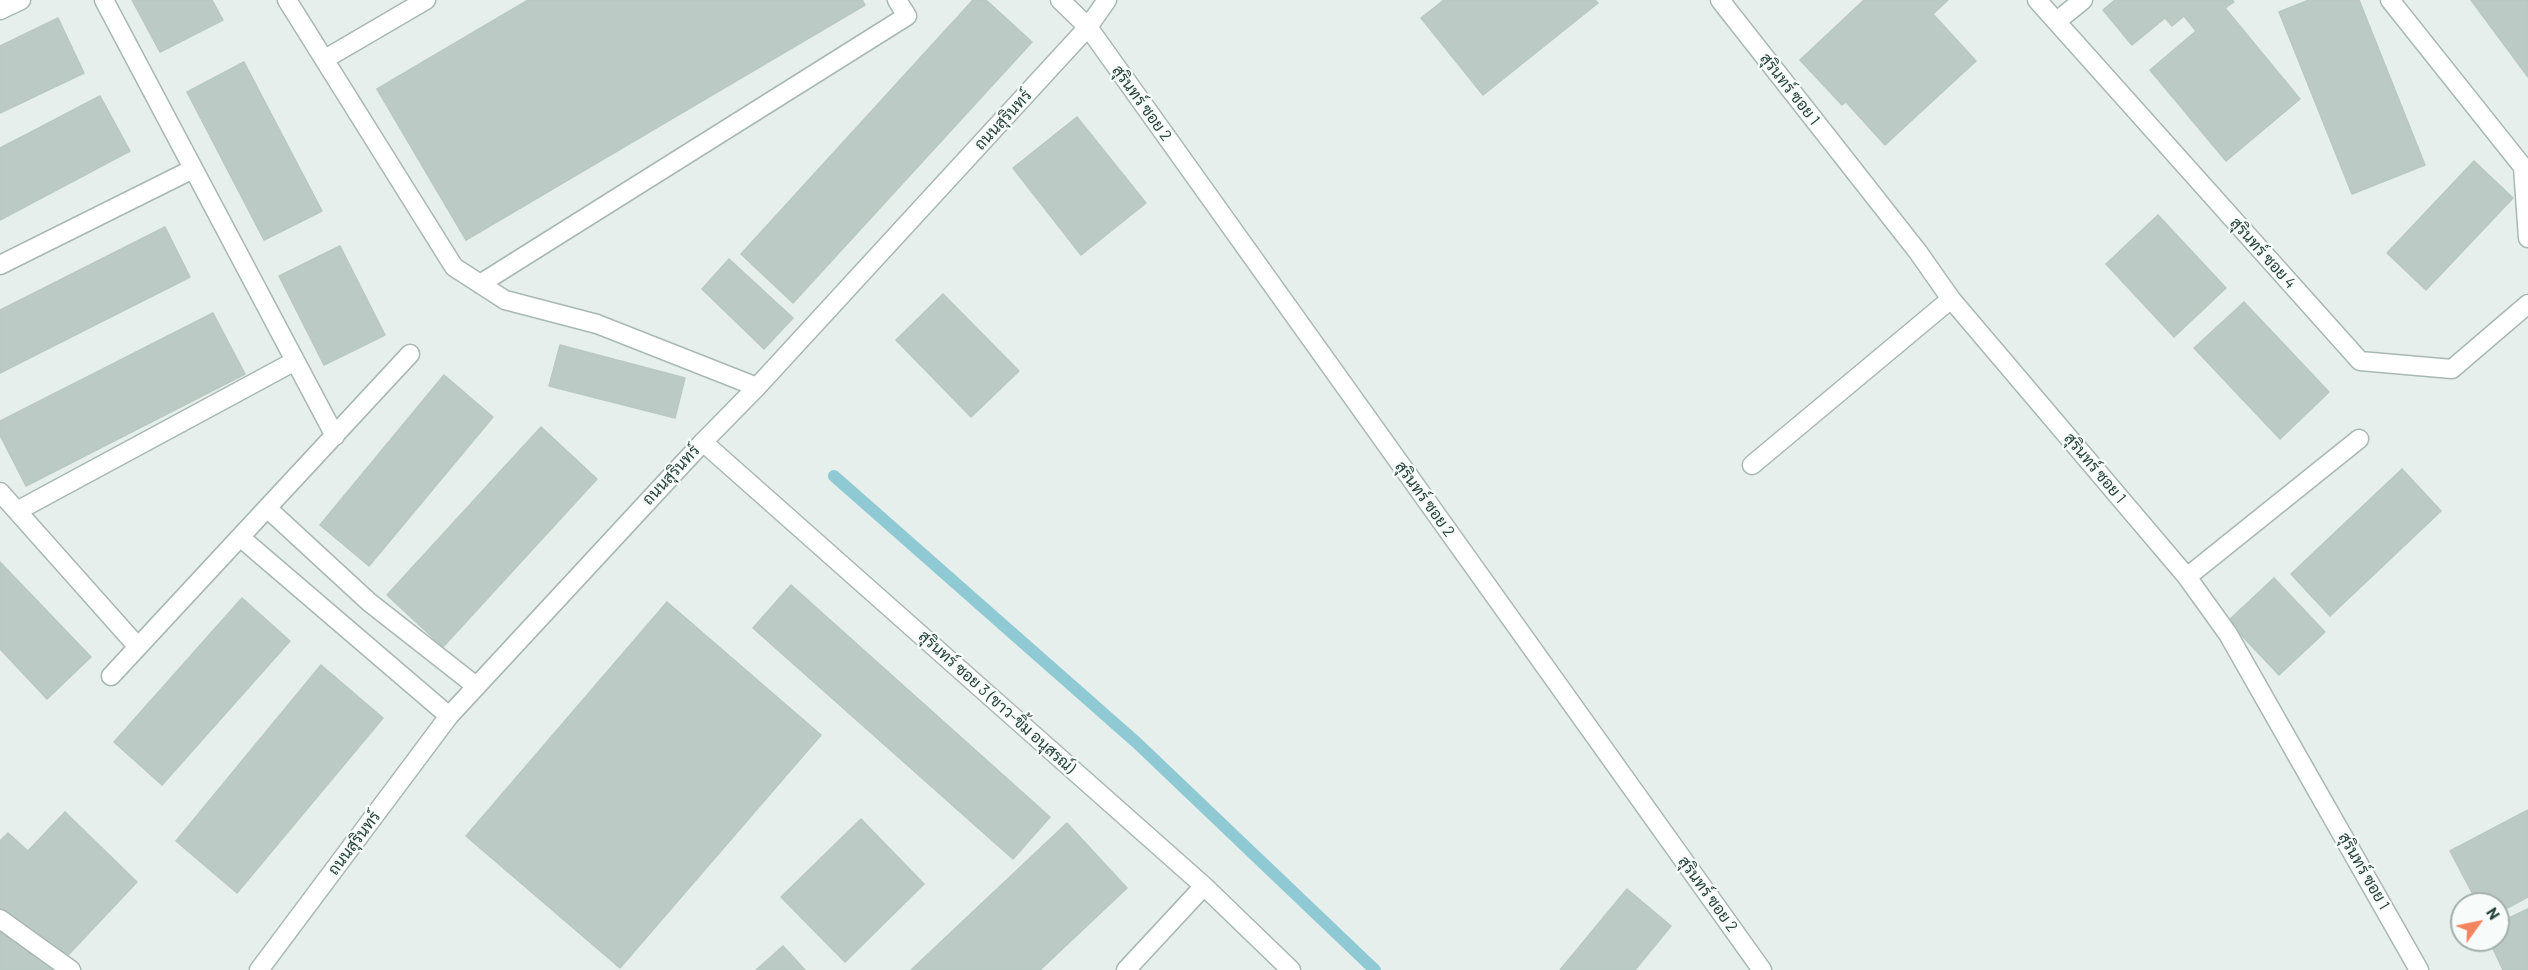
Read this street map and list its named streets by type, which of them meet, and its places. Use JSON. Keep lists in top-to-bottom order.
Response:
{
  "streets": {
    "street": [
      "สุรินทร์ ซอย 1",
      "สุรินทร์ ซอย 2",
      "ถนนสุรินทร์",
      "สุรินทร์ ซอย 4",
      "สุรินทร์ ซอย 3 (ขาว-ขิ้ม อนุสรณ์)"
    ]
  },
  "crossings": [
    ["สุรินทร์ ซอย 2", "ถนนสุรินทร์"],
    ["ถนนสุรินทร์", "สุรินทร์ ซอย 3 (ขาว-ขิ้ม อนุสรณ์)"]
  ],
  "north": "top right"
}
